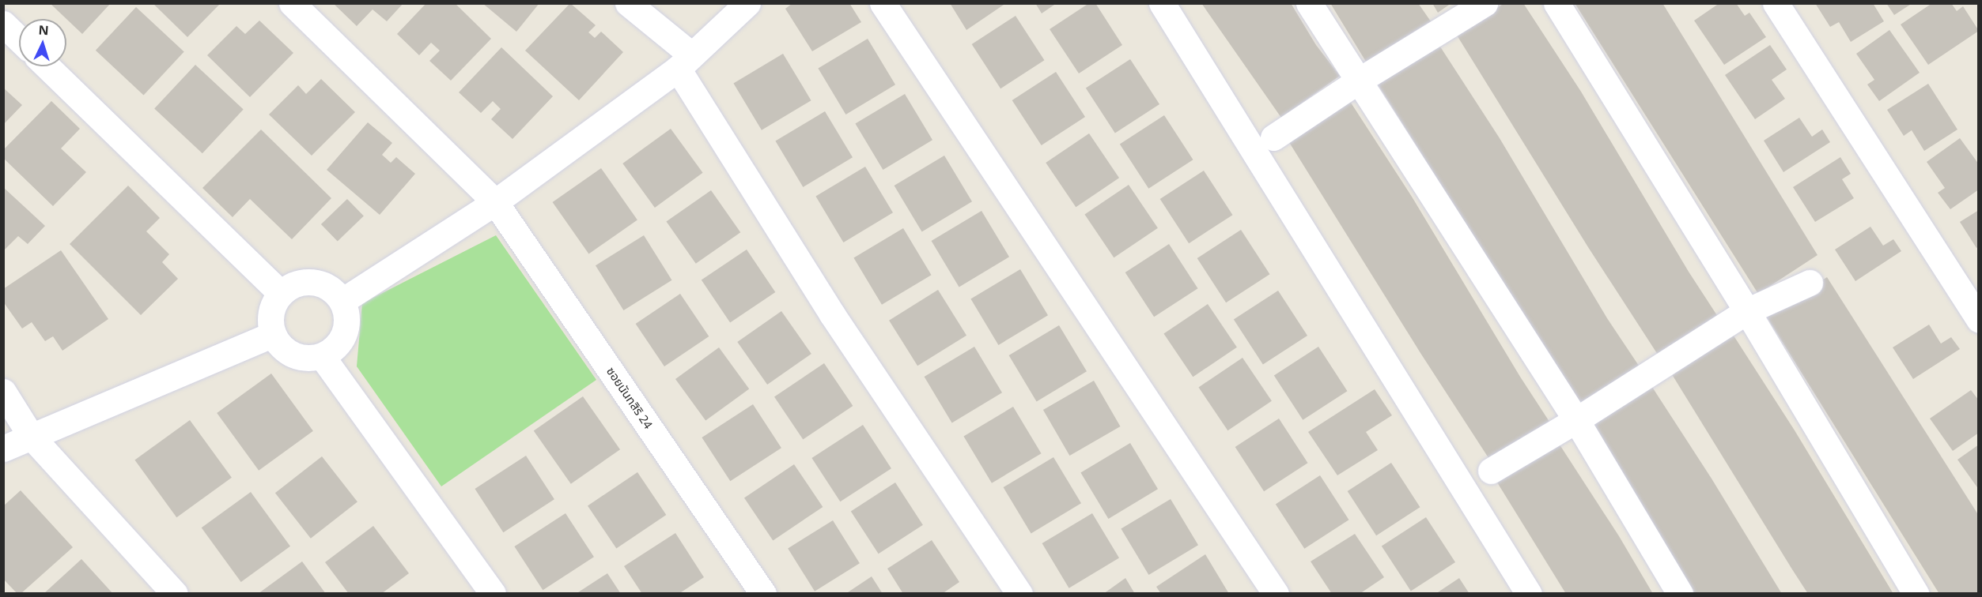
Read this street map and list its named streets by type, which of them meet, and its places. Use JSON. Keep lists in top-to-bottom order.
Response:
{
  "streets": {
    "street": ["ซอยนันทสิริ 24"]
  },
  "north": "top"
}
